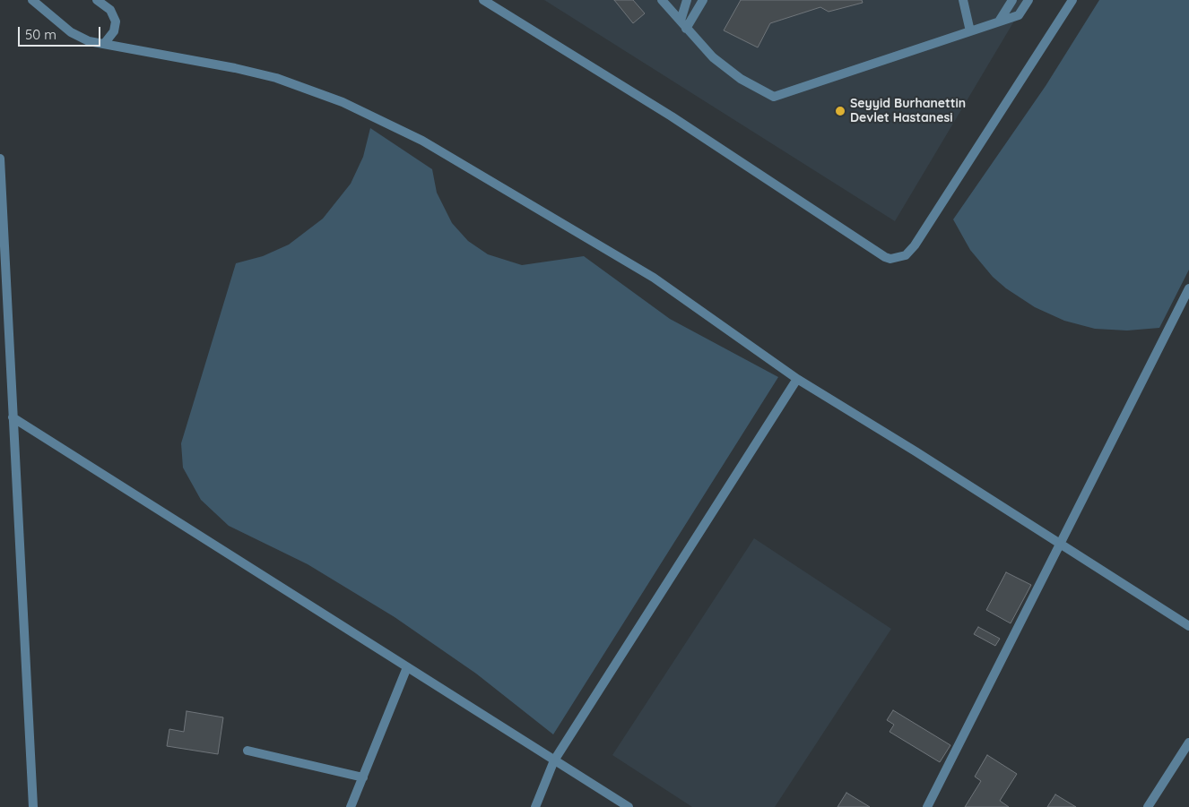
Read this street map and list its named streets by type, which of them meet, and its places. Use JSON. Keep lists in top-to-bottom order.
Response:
{
  "places": ["Seyyid Burhanettin Devlet Hastanesi"],
  "scale_bar": "50 m"
}
